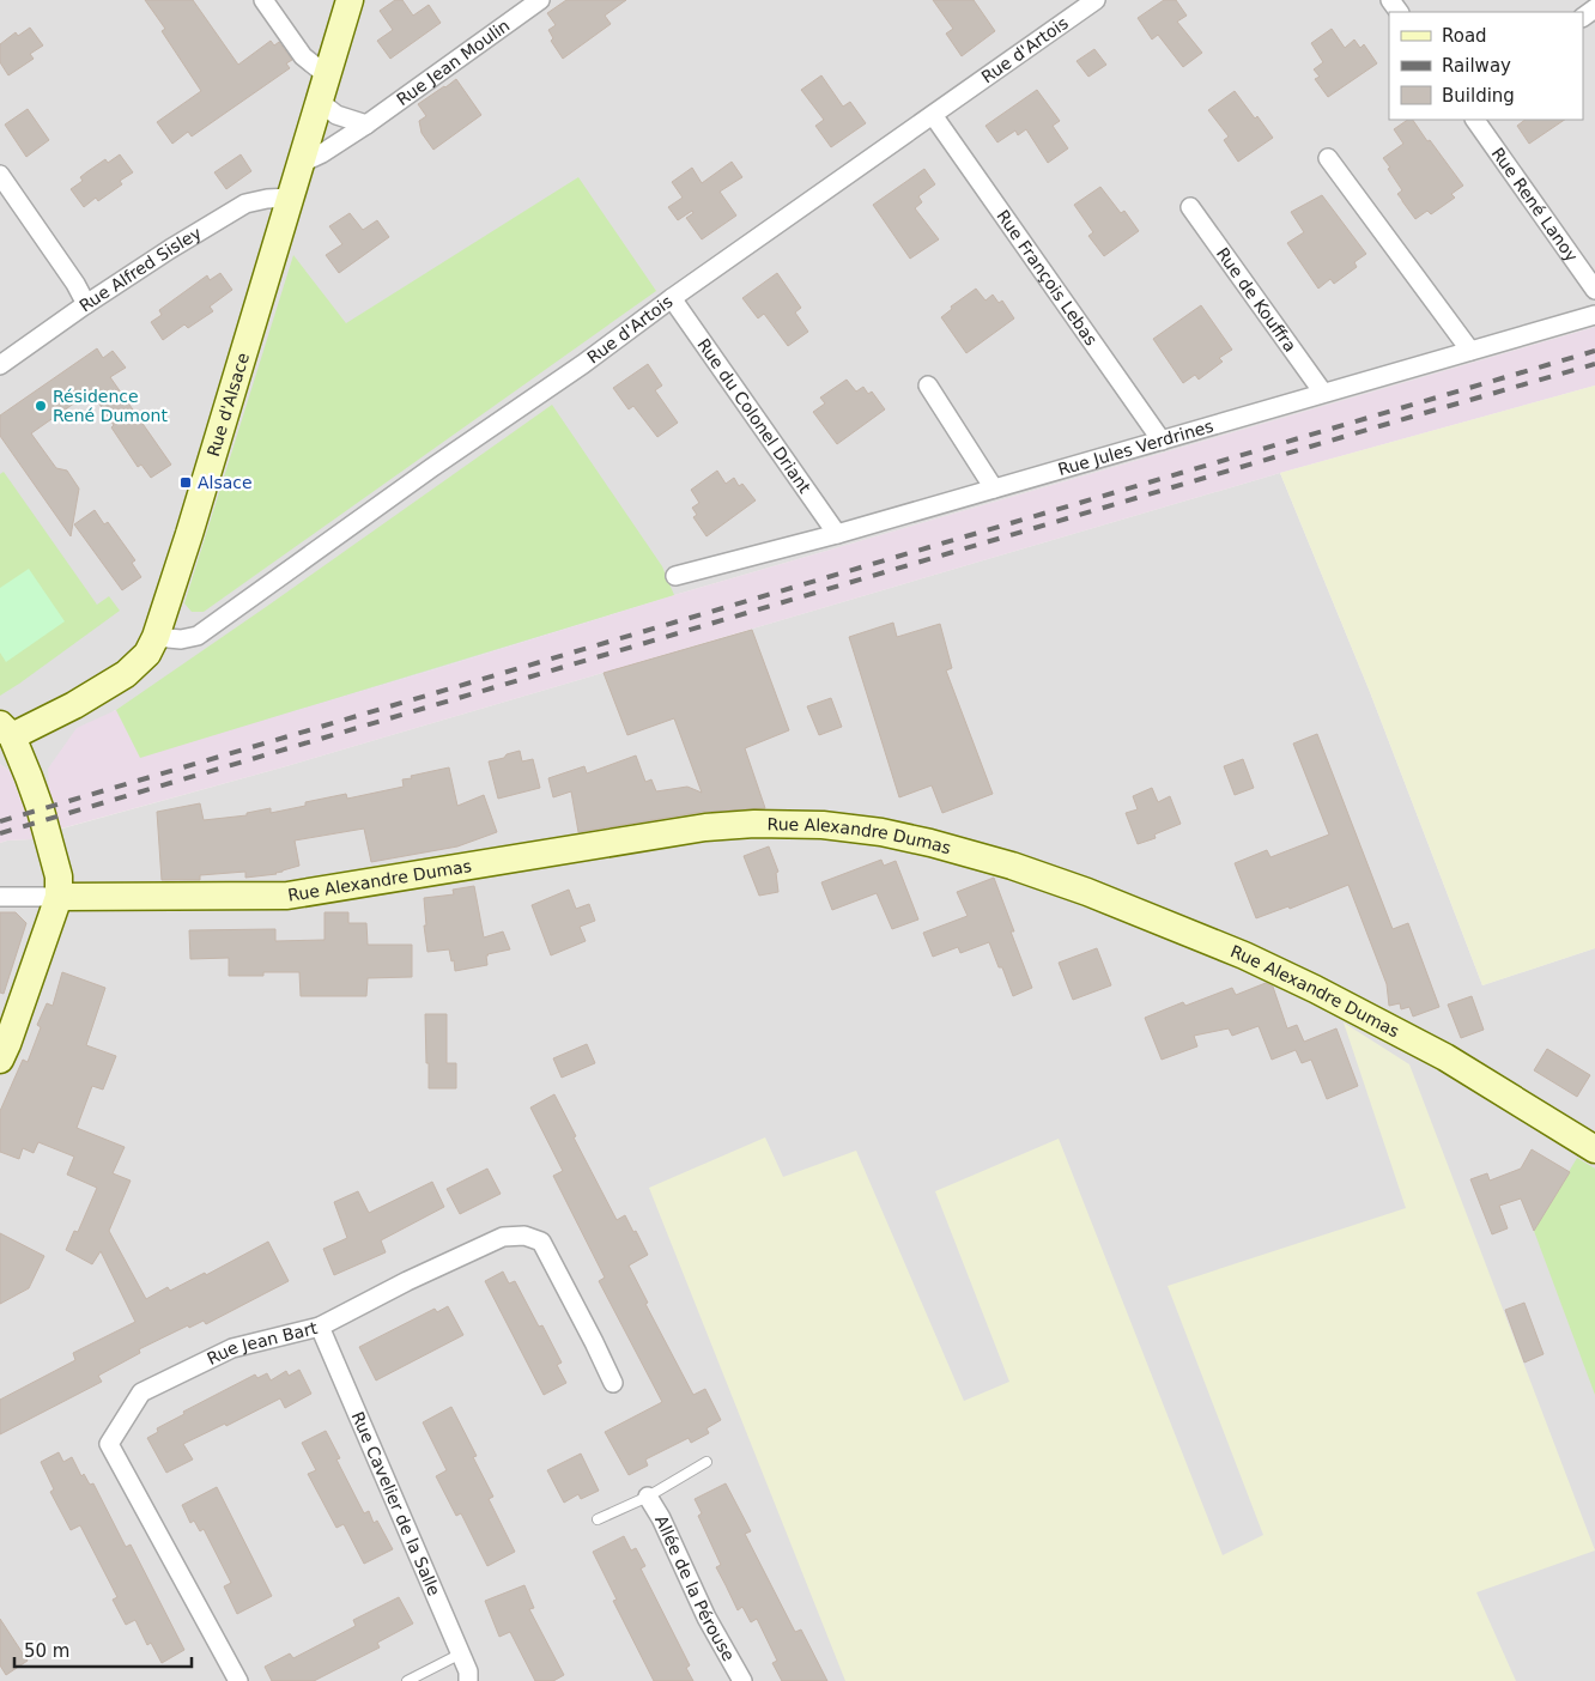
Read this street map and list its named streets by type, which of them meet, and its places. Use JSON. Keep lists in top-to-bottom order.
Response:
{
  "streets": {
    "street": [
      "Rue d'Artois",
      "Rue Jean Moulin",
      "Rue René Lanoy",
      "Rue Alfred Sisley",
      "Rue François Lebas",
      "Rue de Kouffra",
      "Rue d'Alsace",
      "Rue du Colonel Driant",
      "Rue Jules Verdrines",
      "Rue Alexandre Dumas",
      "Rue Jean Bart",
      "Rue Cavelier de la Salle",
      "Allée de la Pérouse"
    ]
  },
  "crossings": [
    ["Rue d'Artois", "Rue François Lebas"],
    ["Rue d'Artois", "Rue d'Alsace"],
    ["Rue d'Artois", "Rue du Colonel Driant"],
    ["Rue Jean Moulin", "Rue d'Alsace"],
    ["Rue Alfred Sisley", "Rue d'Alsace"],
    ["Rue François Lebas", "Rue Jules Verdrines"],
    ["Rue de Kouffra", "Rue Jules Verdrines"],
    ["Rue du Colonel Driant", "Rue Jules Verdrines"],
    ["Rue Jean Bart", "Rue Cavelier de la Salle"]
  ],
  "places": {
    "other": ["Résidence René Dumont"],
    "transit": ["Alsace"]
  },
  "legend": ["Road", "Railway", "Building"],
  "scale_bar": "50 m"
}
